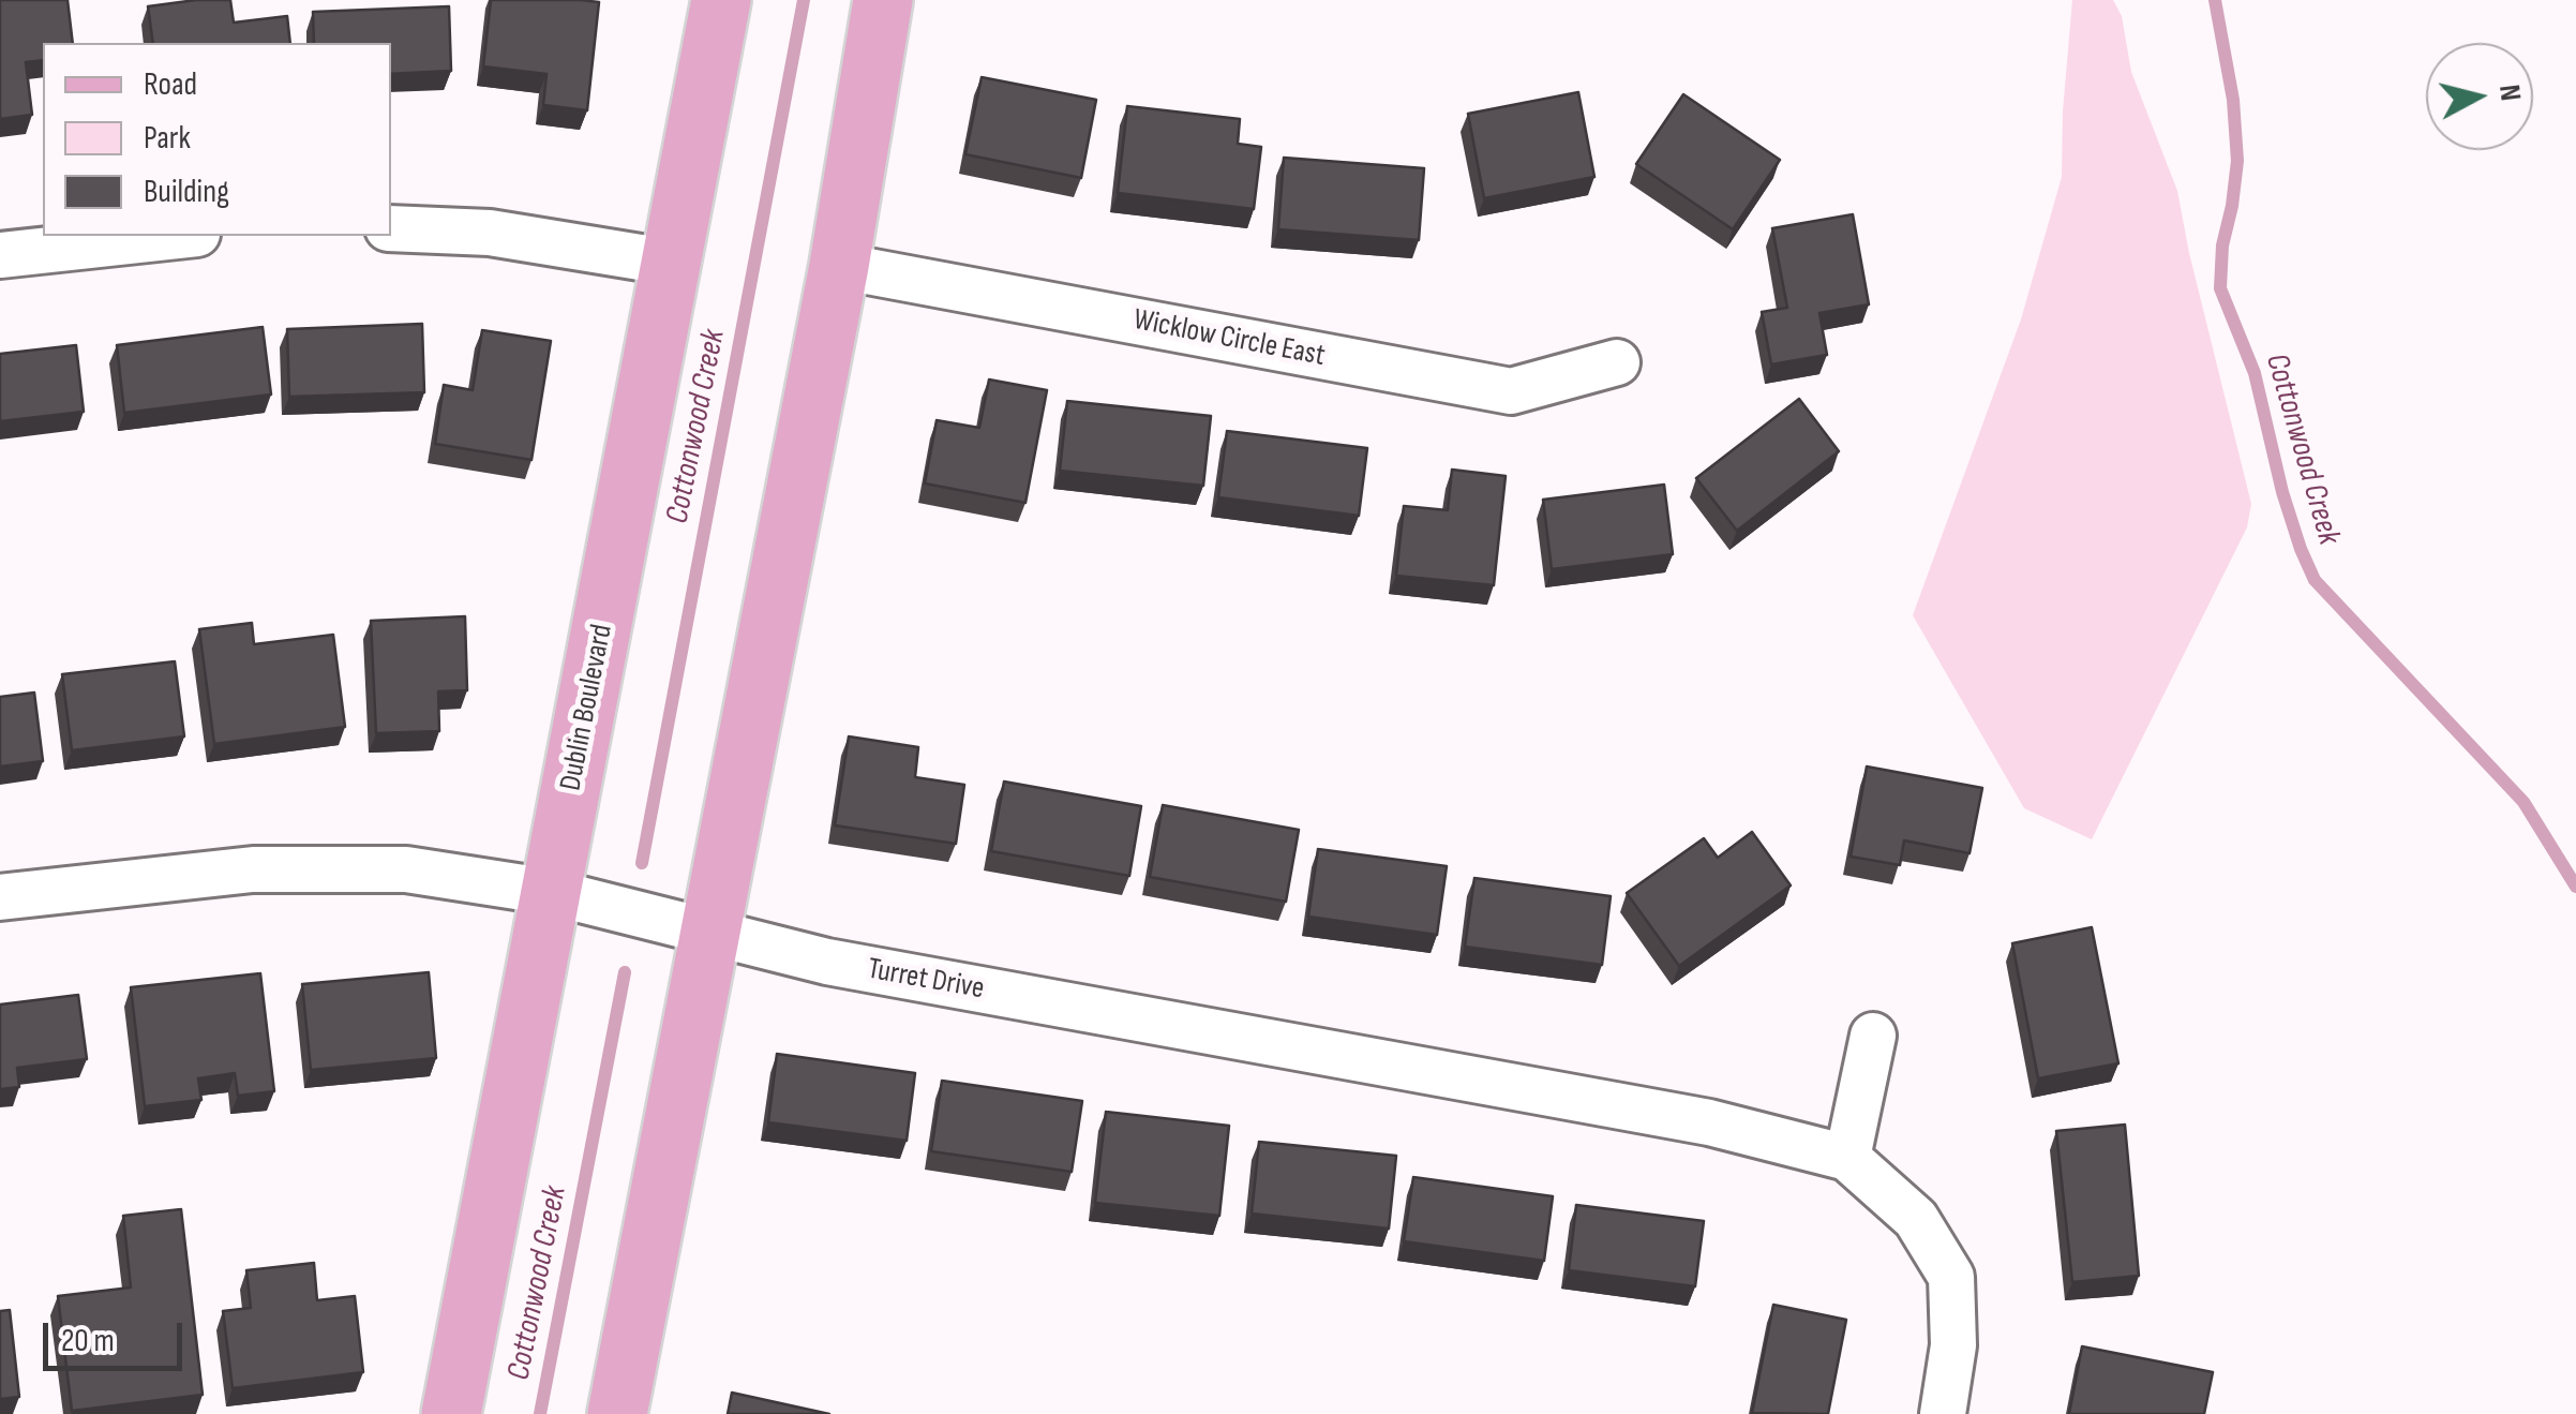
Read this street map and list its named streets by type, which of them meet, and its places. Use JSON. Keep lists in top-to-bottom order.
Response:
{
  "streets": {
    "main road": ["Dublin Boulevard"],
    "street": ["Wicklow Circle East", "Turret Drive"]
  },
  "crossings": [
    ["Dublin Boulevard", "Turret Drive"]
  ],
  "water": ["Cottonwood Creek"],
  "legend": ["Road", "Park", "Building"],
  "scale_bar": "20 m",
  "north": "right"
}
